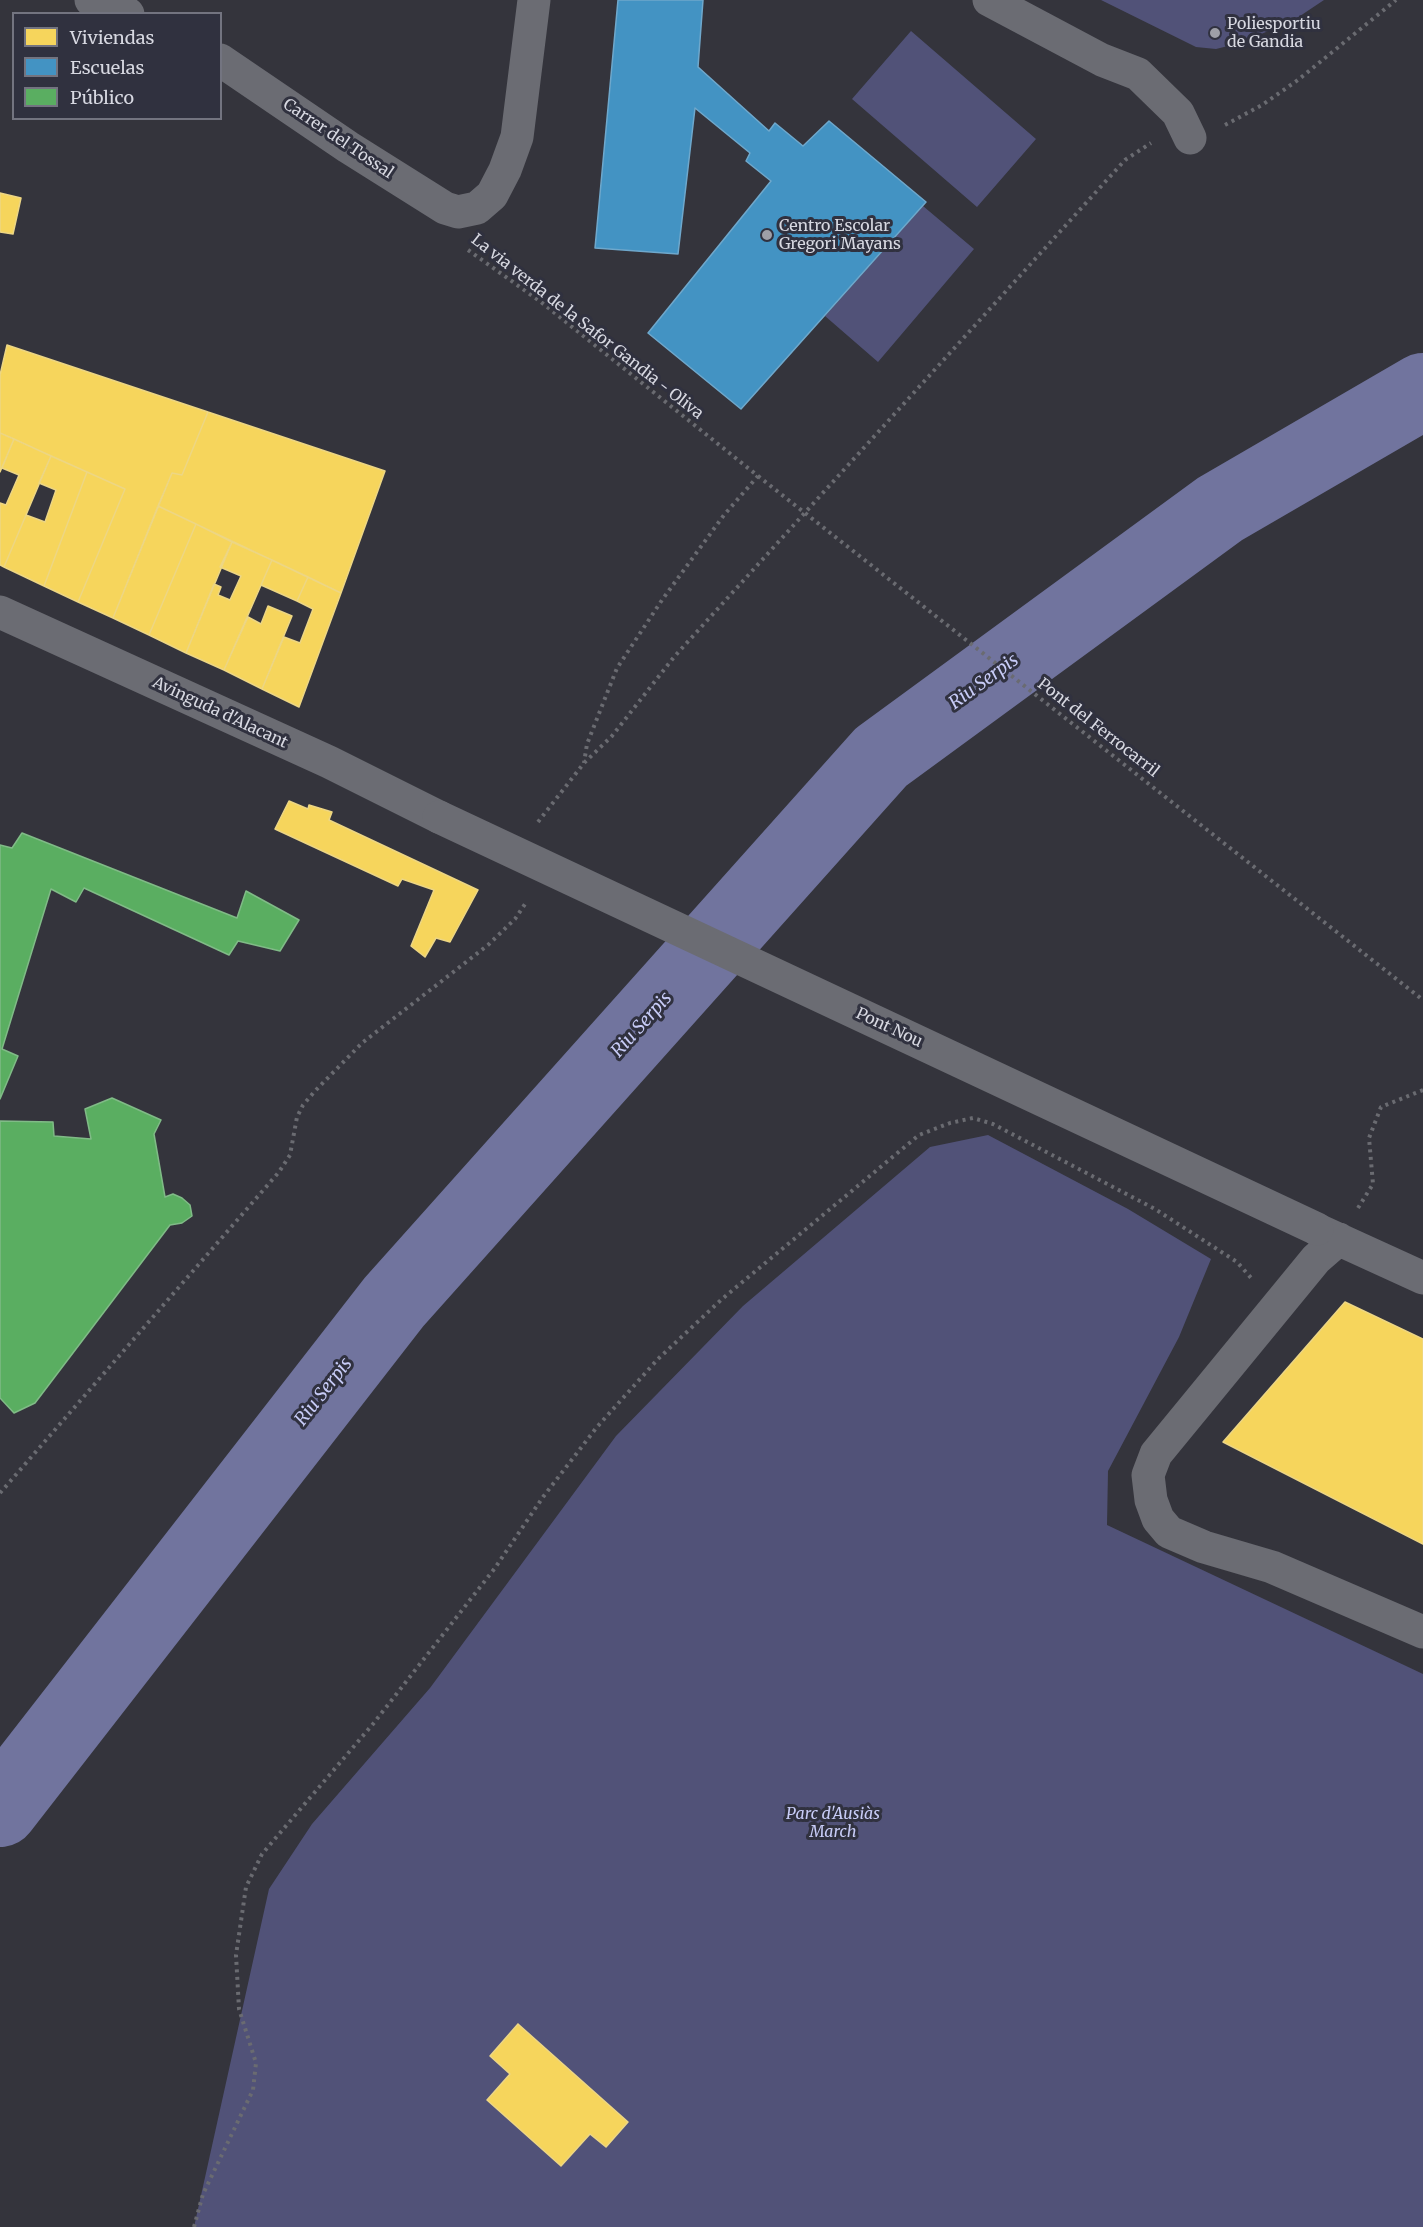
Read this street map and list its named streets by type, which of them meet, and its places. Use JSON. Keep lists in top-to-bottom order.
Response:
{
  "streets": {
    "street": ["Carrer del Tossal", "Avinguda d'Alacant", "Pont Nou"],
    "path": ["La via verda de la Safor Gandia - Oliva", "Pont del Ferrocarril"]
  },
  "crossings": [
    ["La via verda de la Safor Gandia - Oliva", "Pont del Ferrocarril"],
    ["Avinguda d'Alacant", "Pont Nou"]
  ],
  "water": ["Riu Serpis"],
  "parks": ["Parc d'Ausiàs March"],
  "places": ["Poliesportiu de Gandia", "Centro Escolar Gregori Mayans"],
  "legend": ["Viviendas", "Escuelas", "Público"]
}
